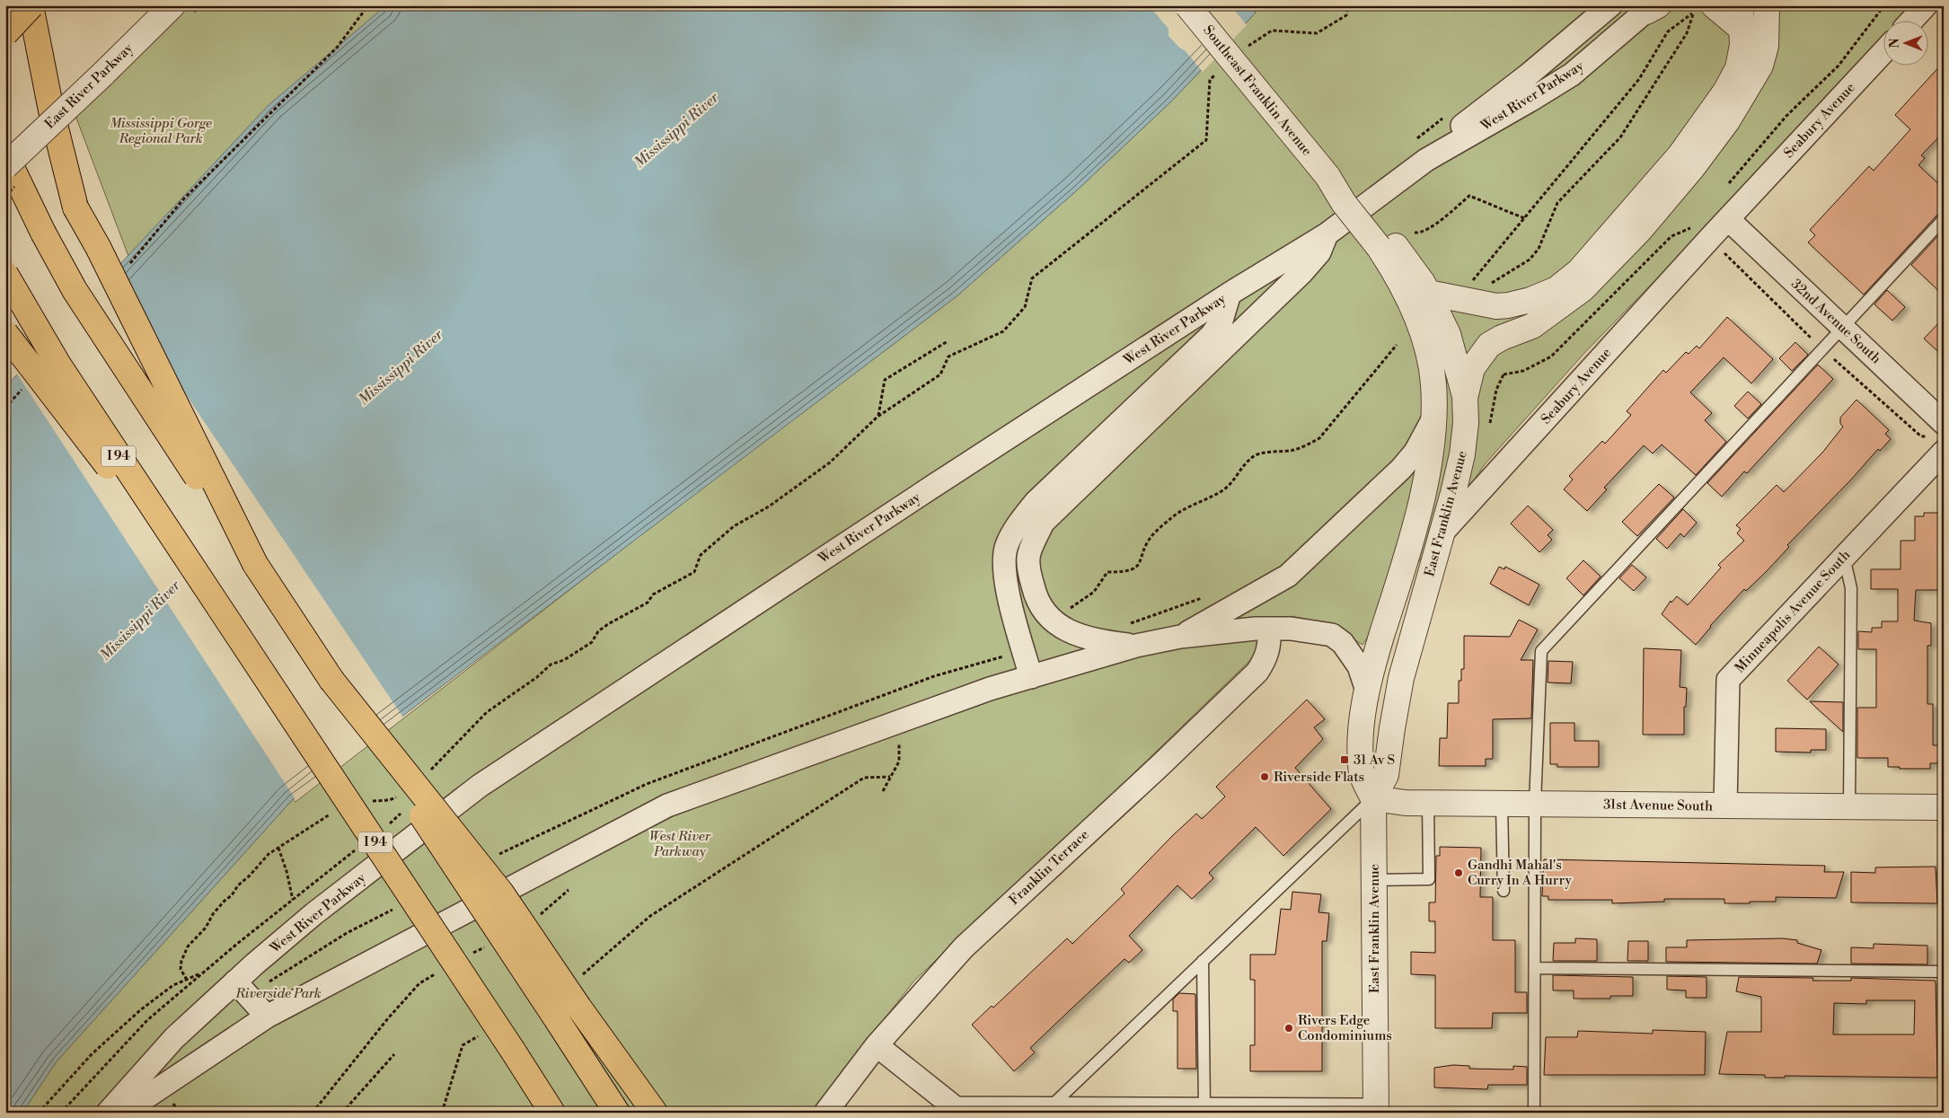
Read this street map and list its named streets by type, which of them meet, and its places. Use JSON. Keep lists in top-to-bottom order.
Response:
{
  "streets": {
    "highway": ["I 94"],
    "street": [
      "East River Parkway",
      "Southeast Franklin Avenue",
      "West River Parkway",
      "Seabury Avenue",
      "32nd Avenue South",
      "East Franklin Avenue",
      "Minneapolis Avenue South",
      "31st Avenue South",
      "Franklin Terrace"
    ]
  },
  "crossings": [
    ["Southeast Franklin Avenue", "East Franklin Avenue"],
    ["Seabury Avenue", "32nd Avenue South"],
    ["Seabury Avenue", "East Franklin Avenue"],
    ["East Franklin Avenue", "31st Avenue South"],
    ["Minneapolis Avenue South", "31st Avenue South"]
  ],
  "water": ["Mississippi River"],
  "parks": ["Mississippi Gorge Regional Park", "West River Parkway", "Riverside Park"],
  "places": {
    "transit": ["31 Av S"],
    "other": ["Riverside Flats", "Gandhi Mahal's Curry In A Hurry", "Rivers Edge Condominiums"]
  },
  "north": "left"
}
